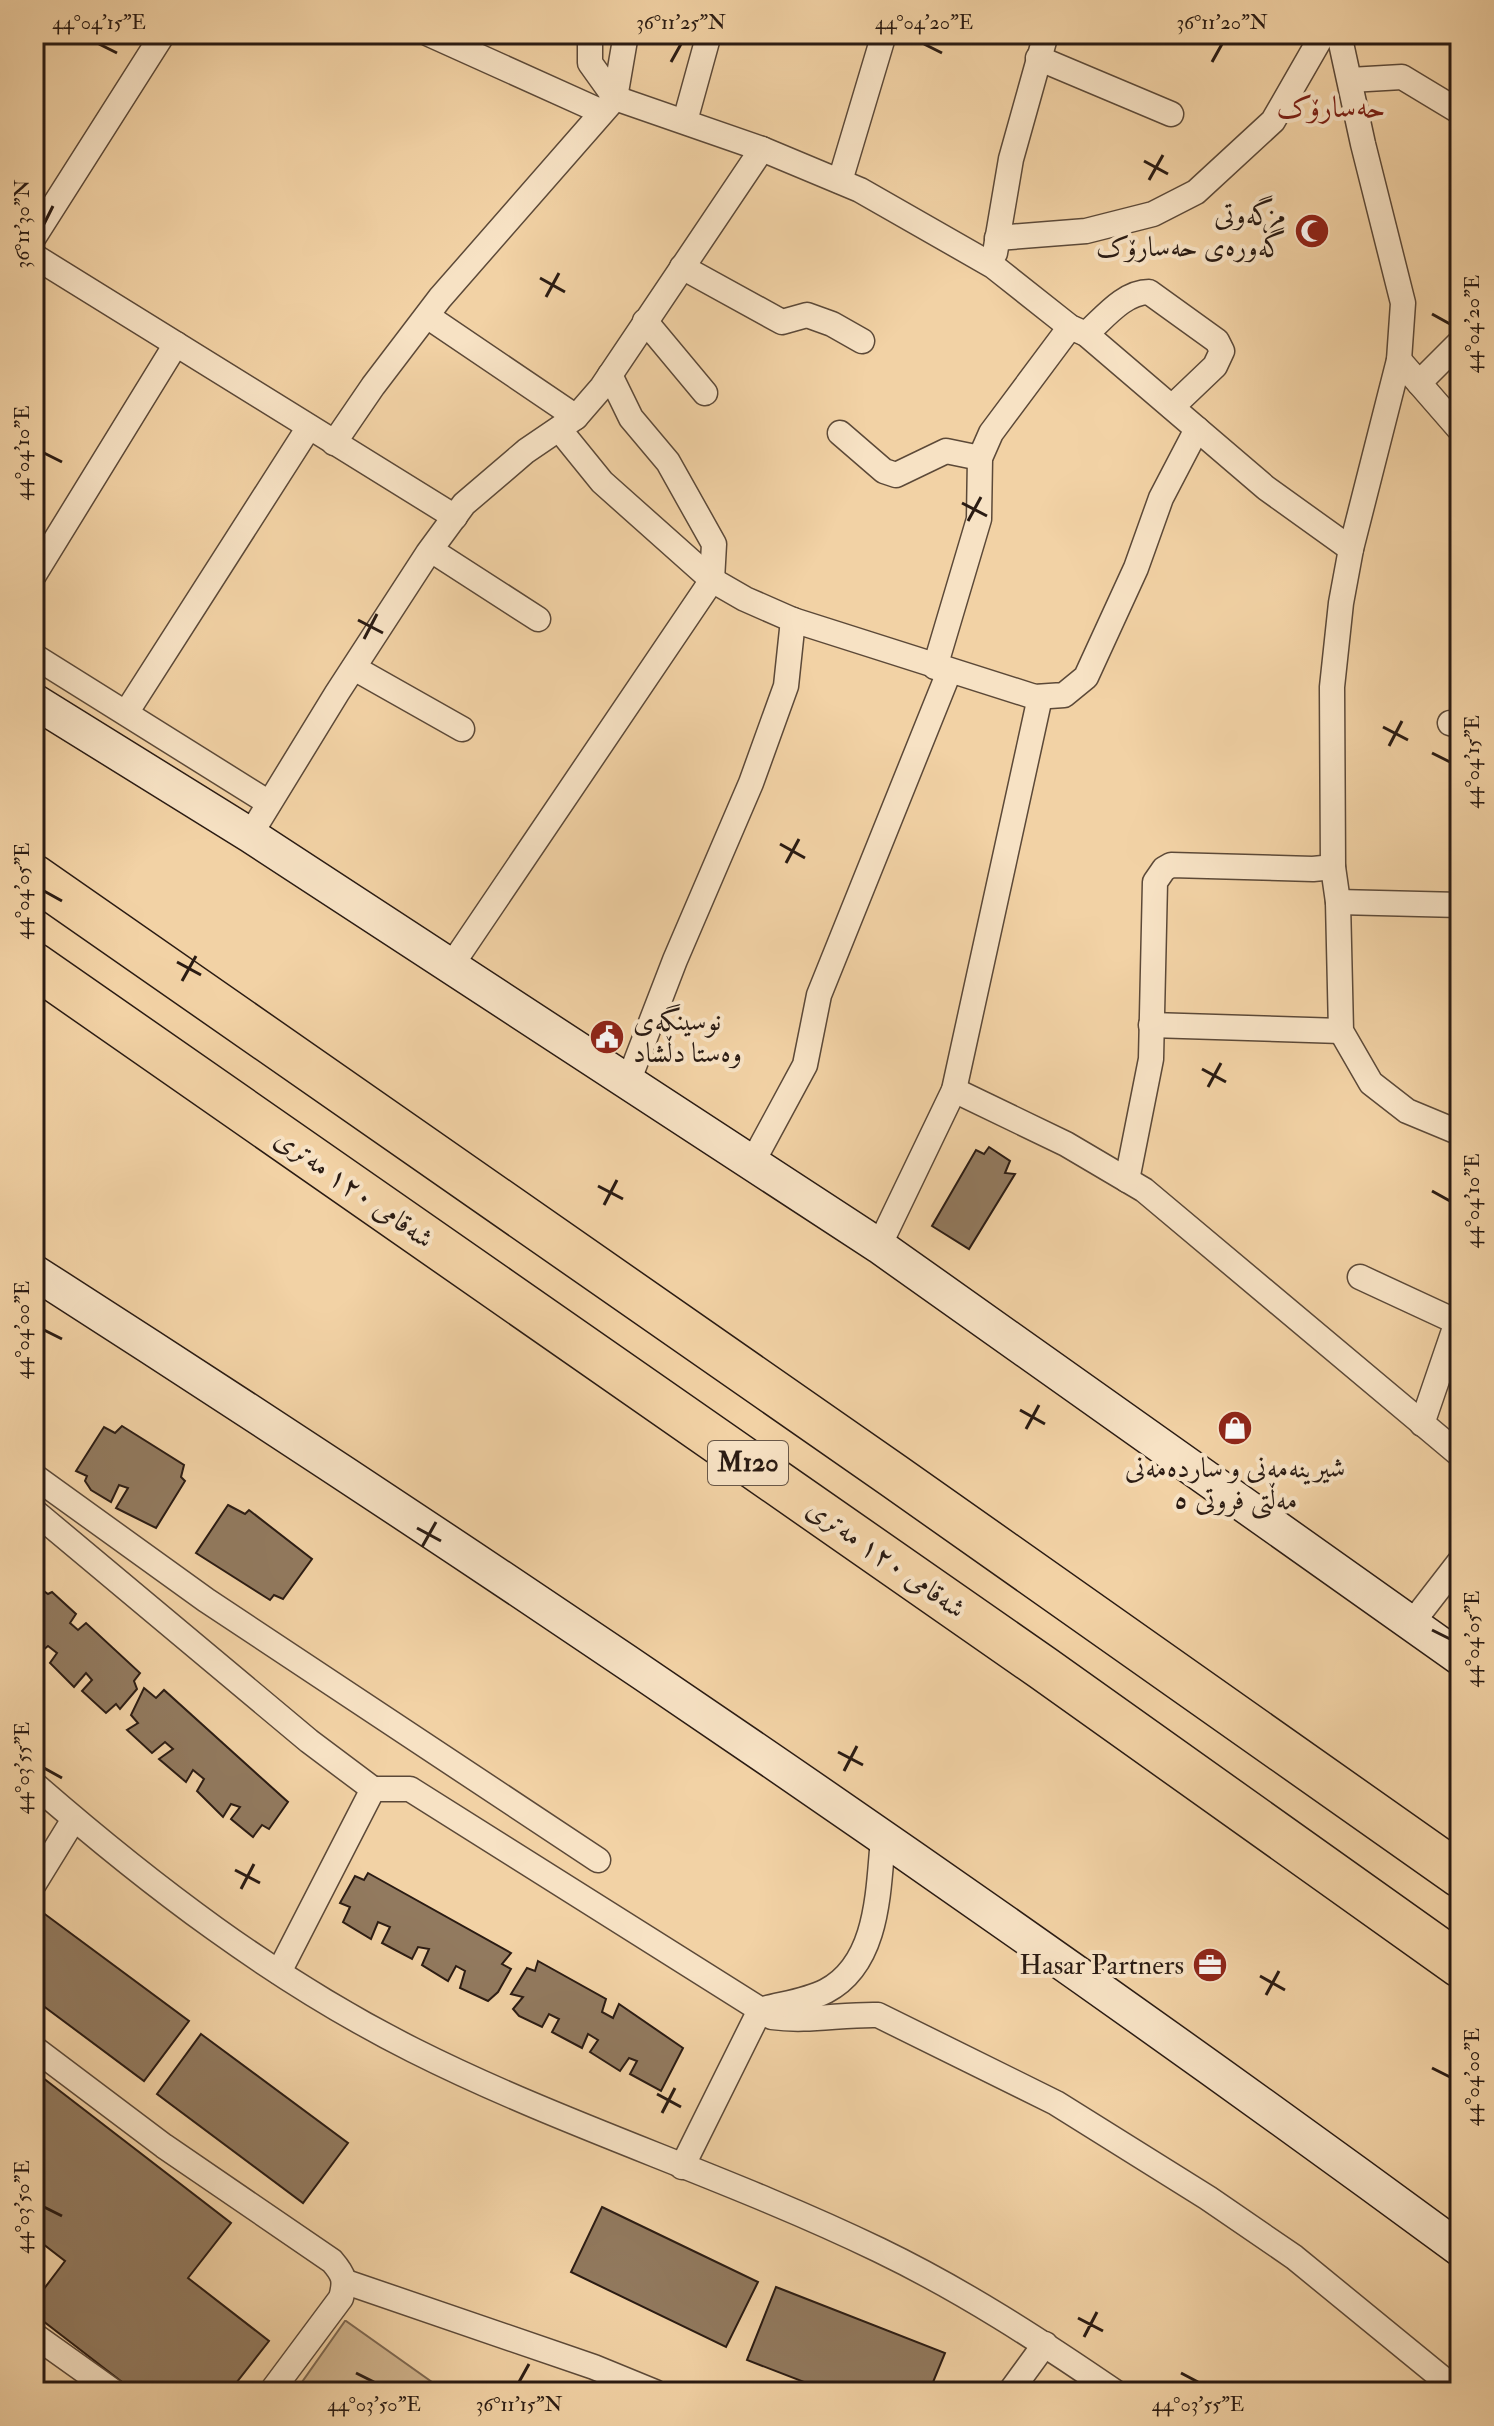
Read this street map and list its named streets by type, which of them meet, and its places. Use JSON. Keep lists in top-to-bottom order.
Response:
{
  "streets": {
    "highway": ["شەقامی ١٢٠ مەتری", "M120"]
  },
  "districts": ["حەسارۆک"],
  "places": {
    "mosque": ["مزگەوتی گەورەی حەسارۆک"],
    "public building": ["نوسینگەی وەستا دڵشاد"],
    "shop": ["شیرینەمەنی و ساردەمەنی مەڵتی فروتی ٥"],
    "office": ["Hasar Partners"]
  },
  "coordinates": [
    "44°04'15\"E",
    "36°11'25\"N",
    "44°04'20\"E",
    "36°11'20\"N",
    "36°11'30\"N",
    "44°04'10\"E",
    "44°04'05\"E",
    "44°04'00\"E",
    "44°03'55\"E",
    "44°03'50\"E",
    "36°11'15\"N"
  ]
}
